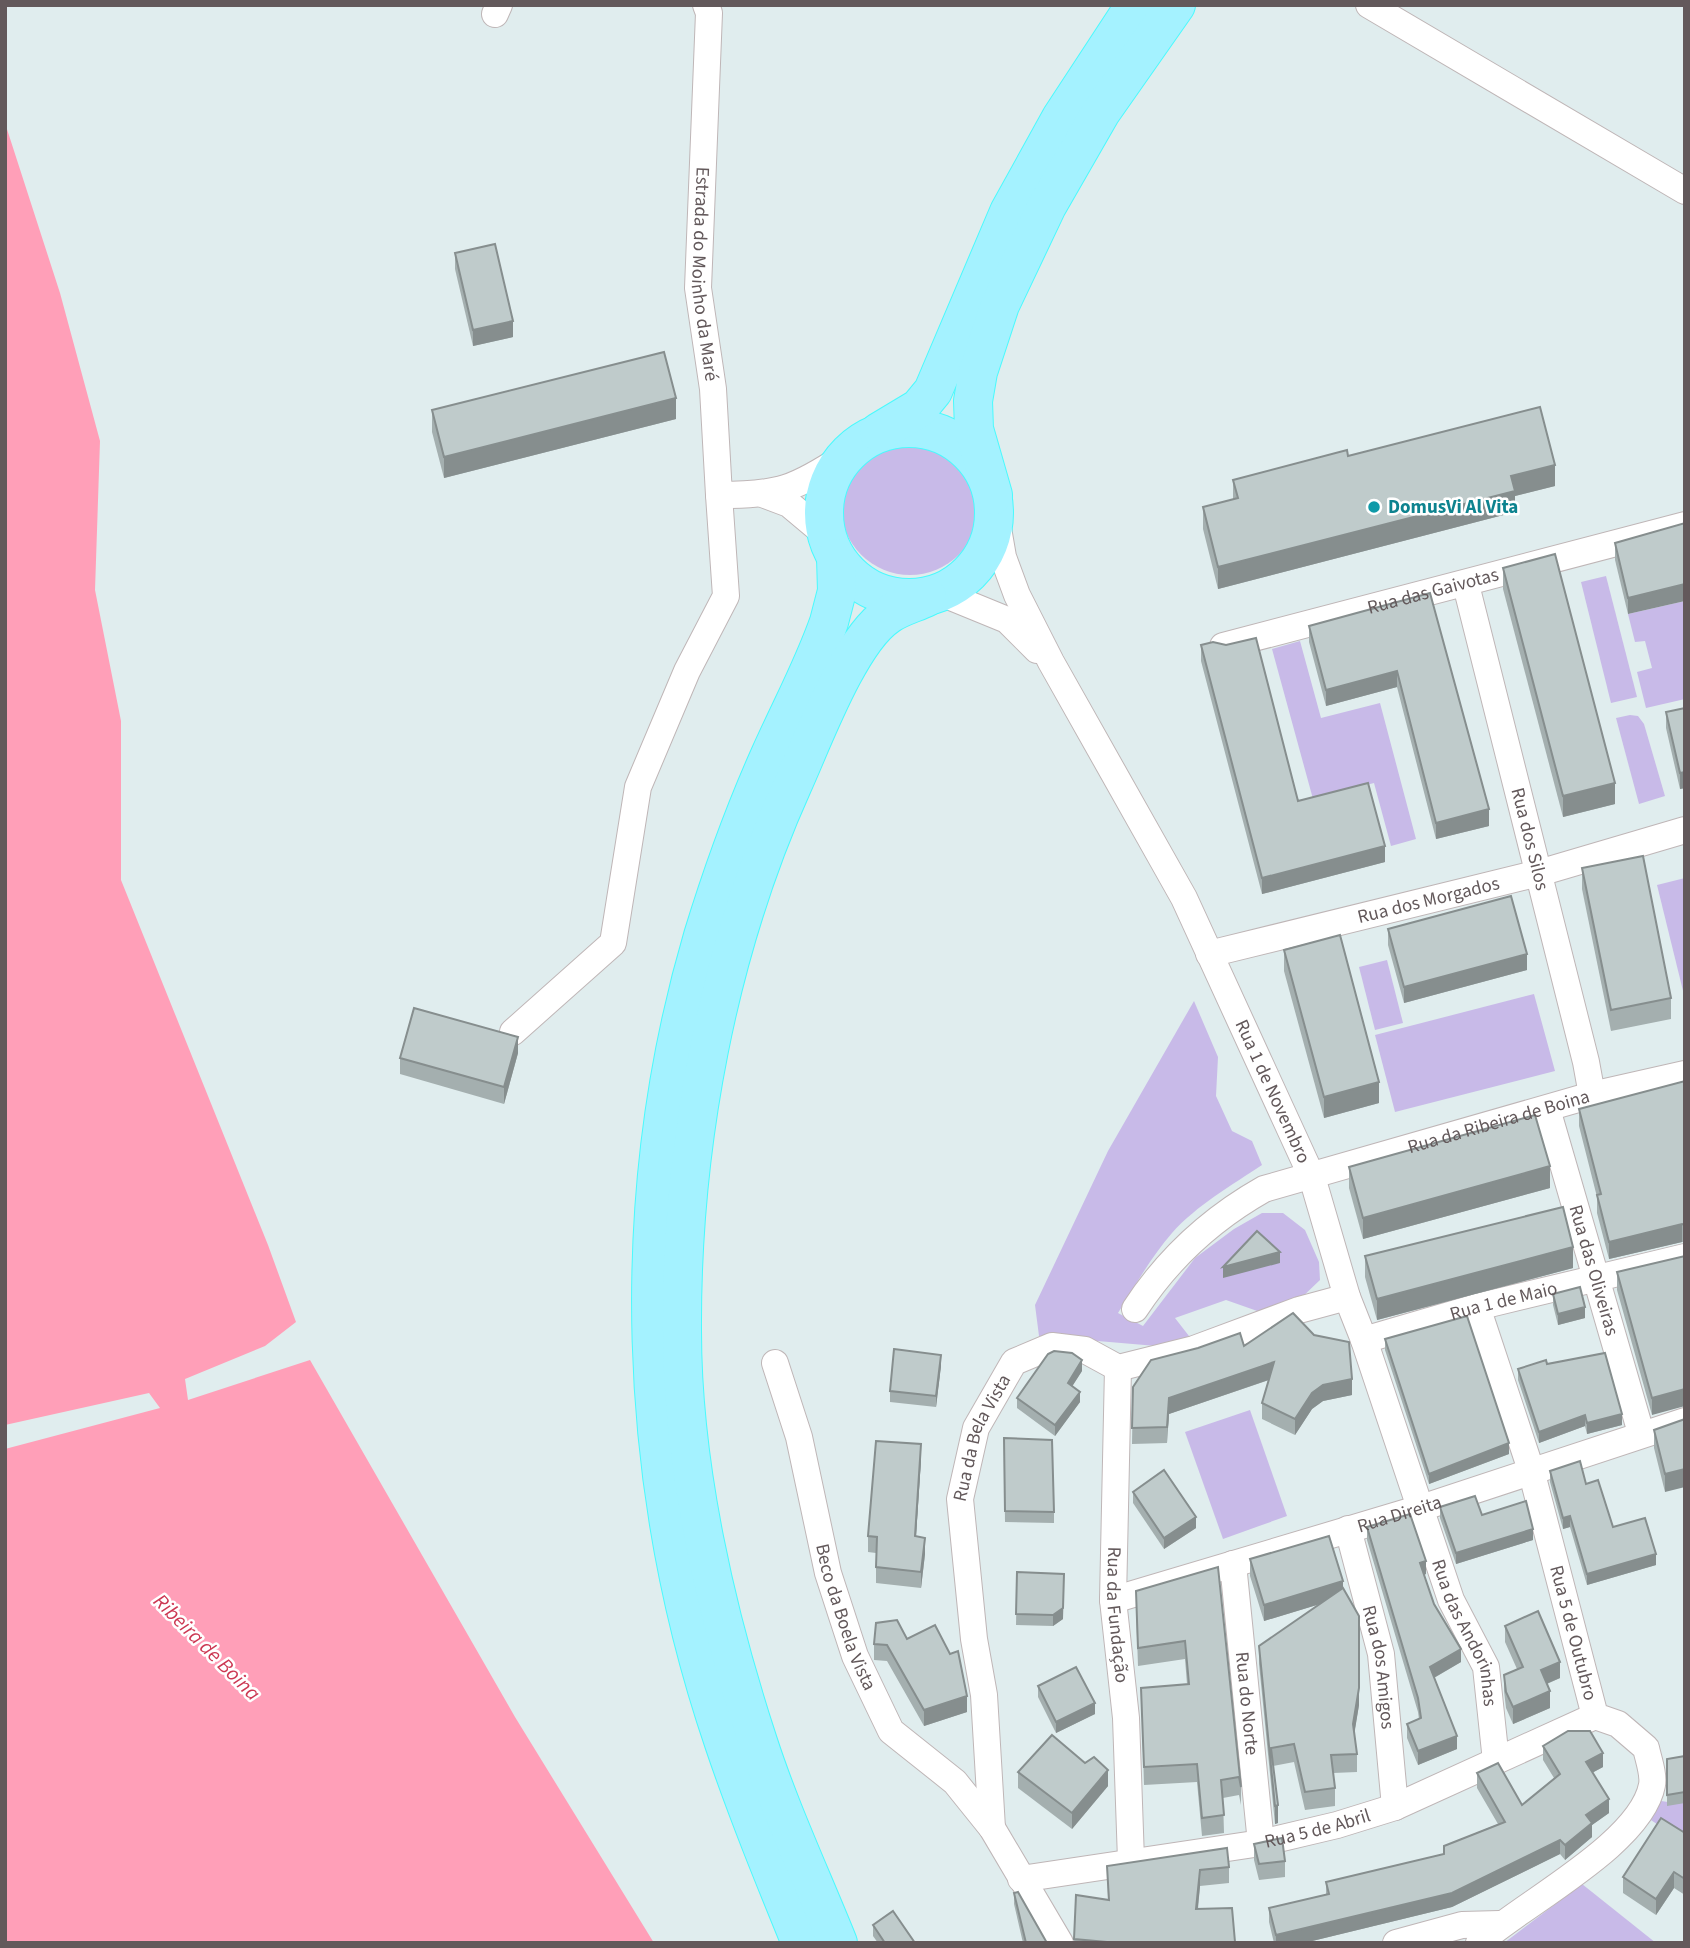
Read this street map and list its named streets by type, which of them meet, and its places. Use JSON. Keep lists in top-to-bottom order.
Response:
{
  "streets": {
    "street": [
      "Estrada do Moinho da Maré",
      "Rua das Gaivotas",
      "Rua dos Silos",
      "Rua dos Morgados",
      "Rua 1 de Novembro",
      "Rua da Ribeira de Boina",
      "Rua das Oliveiras",
      "Rua 1 de Maio",
      "Rua da Bela Vista",
      "Rua Direita",
      "Rua da Fundação",
      "Beco da Boela Vista",
      "Rua das Andorinhas",
      "Rua 5 de Outubro",
      "Rua dos Amigos",
      "Rua do Norte",
      "Rua 5 de Abril"
    ]
  },
  "crossings": [
    ["Rua das Gaivotas", "Rua dos Silos"],
    ["Rua dos Silos", "Rua dos Morgados"],
    ["Rua dos Silos", "Rua da Ribeira de Boina"],
    ["Rua dos Morgados", "Rua 1 de Novembro"],
    ["Rua 1 de Novembro", "Rua da Ribeira de Boina"],
    ["Rua 1 de Novembro", "Rua 1 de Maio"],
    ["Rua 1 de Novembro", "Rua Direita"],
    ["Rua 1 de Novembro", "Rua das Andorinhas"],
    ["Rua da Ribeira de Boina", "Rua das Oliveiras"],
    ["Rua das Oliveiras", "Rua 1 de Maio"],
    ["Rua das Oliveiras", "Rua Direita"],
    ["Rua 1 de Maio", "Rua 5 de Outubro"],
    ["Rua da Bela Vista", "Rua da Fundação"],
    ["Rua da Bela Vista", "Beco da Boela Vista"],
    ["Rua Direita", "Rua da Fundação"],
    ["Rua Direita", "Rua das Andorinhas"],
    ["Rua Direita", "Rua 5 de Outubro"],
    ["Rua Direita", "Rua dos Amigos"],
    ["Rua Direita", "Rua do Norte"],
    ["Rua da Fundação", "Rua 5 de Abril"],
    ["Beco da Boela Vista", "Rua 5 de Abril"],
    ["Rua das Andorinhas", "Rua 5 de Abril"],
    ["Rua 5 de Outubro", "Rua 5 de Abril"],
    ["Rua dos Amigos", "Rua 5 de Abril"],
    ["Rua do Norte", "Rua 5 de Abril"]
  ],
  "water": ["Ribeira de Boina"],
  "places": ["DomusVi Al Vita"]
}
